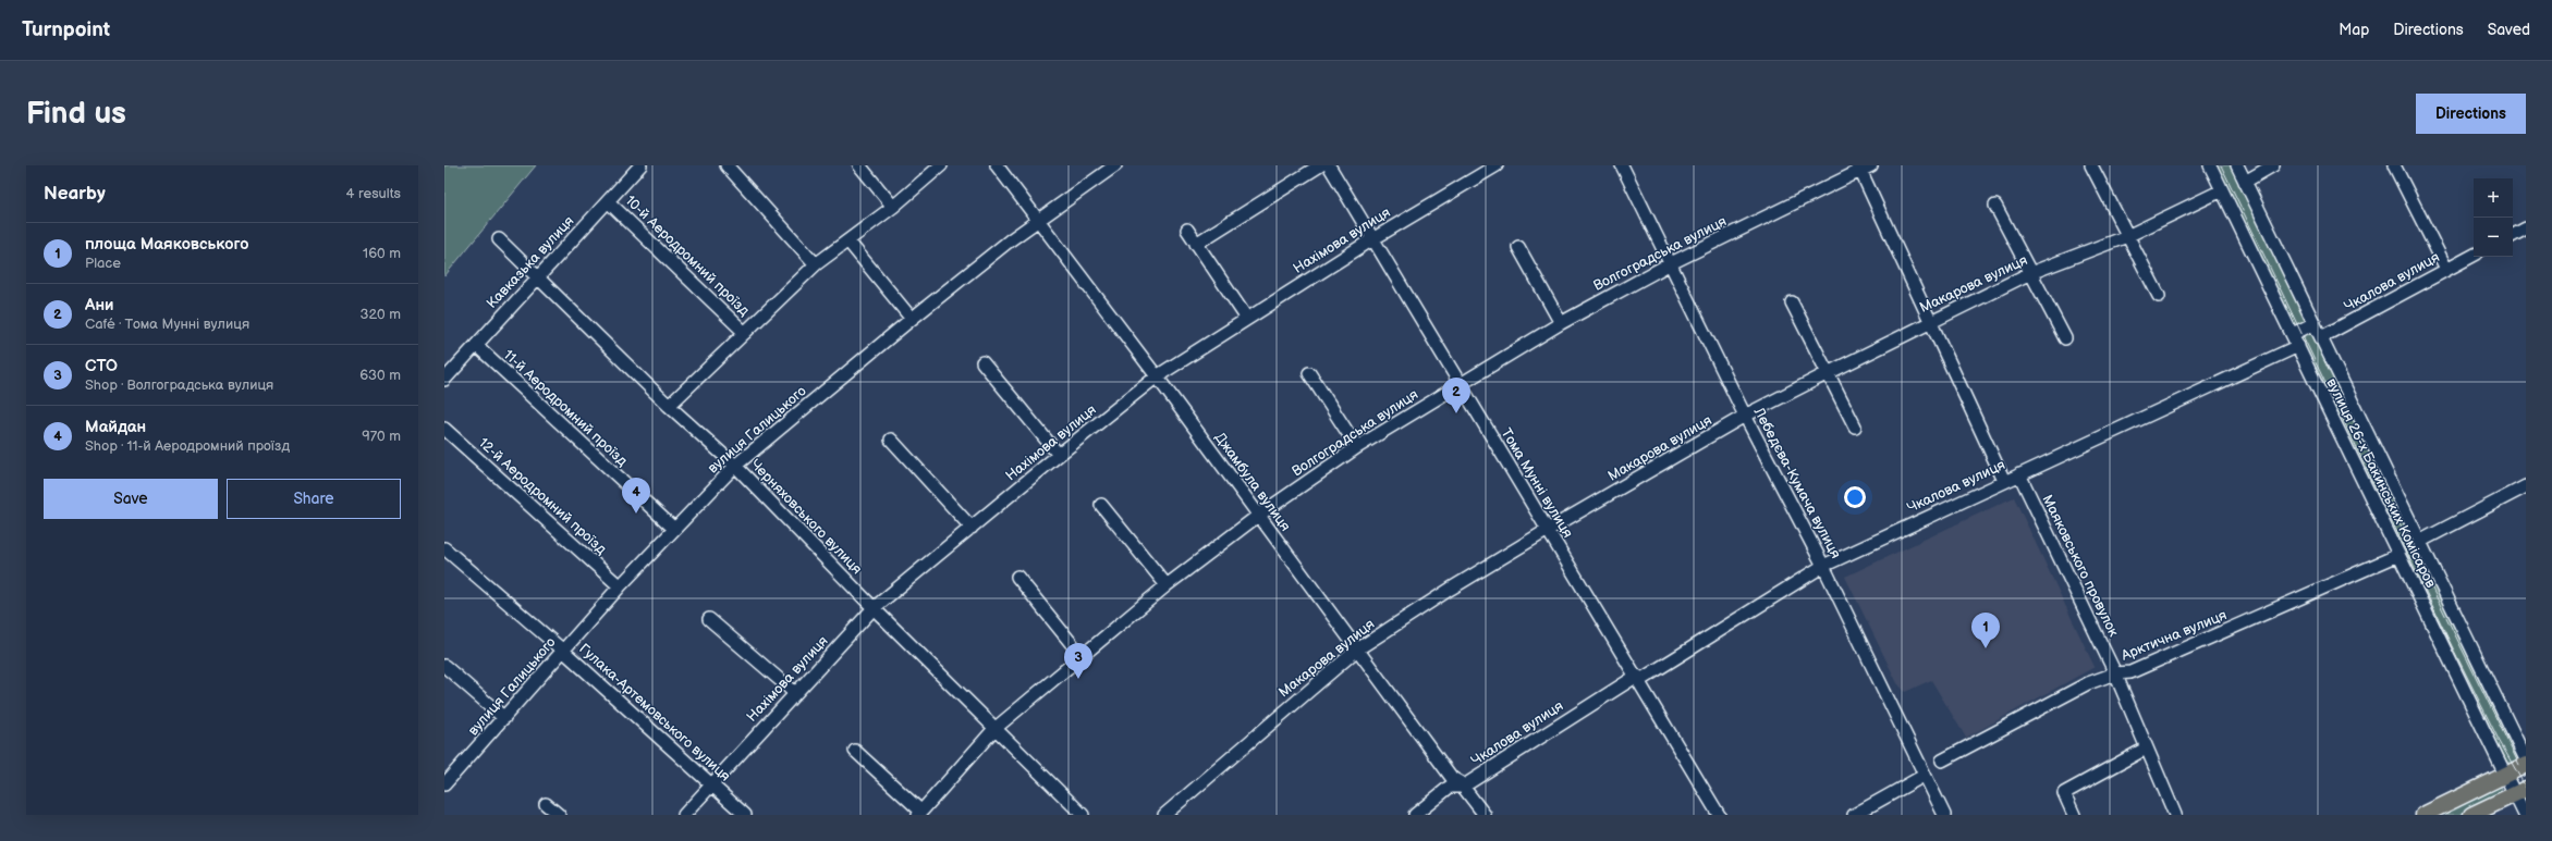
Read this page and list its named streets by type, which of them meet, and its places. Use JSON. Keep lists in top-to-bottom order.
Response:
{
  "streets": {
    "street": [
      "Нахімова вулиця",
      "Волгоградська вулиця",
      "10-й Аеродромний проїзд",
      "Кавказька вулиця",
      "Чкалова вулиця",
      "Макарова вулиця",
      "11-й Аеродромний проїзд",
      "вулиця Галицького",
      "Джамбула вулиця",
      "Тома Мунні вулиця",
      "Лебедєва-Кумача вулиця",
      "вулиця 26-х Бакинських Комісаров",
      "12-й Аеродромний проїзд",
      "Черняховського вулиця",
      "Маяковського провулок",
      "Арктична вулиця",
      "Гулака-Артемовського вулиця"
    ]
  },
  "crossings": [
    ["Нахімова вулиця", "Джамбула вулиця"],
    ["Нахімова вулиця", "Тома Мунні вулиця"],
    ["Нахімова вулиця", "Черняховського вулиця"],
    ["Нахімова вулиця", "Гулака-Артемовського вулиця"],
    ["Волгоградська вулиця", "Джамбула вулиця"],
    ["Волгоградська вулиця", "Тома Мунні вулиця"],
    ["Волгоградська вулиця", "Лебедєва-Кумача вулиця"],
    ["Волгоградська вулиця", "Черняховського вулиця"],
    ["10-й Аеродромний проїзд", "Кавказька вулиця"],
    ["Кавказька вулиця", "11-й Аеродромний проїзд"],
    ["Кавказька вулиця", "Черняховського вулиця"],
    ["Чкалова вулиця", "Джамбула вулиця"],
    ["Чкалова вулиця", "Тома Мунні вулиця"],
    ["Чкалова вулиця", "Лебедєва-Кумача вулиця"],
    ["Чкалова вулиця", "вулиця 26-х Бакинських Комісаров"],
    ["Чкалова вулиця", "Маяковського провулок"],
    ["Макарова вулиця", "Джамбула вулиця"],
    ["Макарова вулиця", "Тома Мунні вулиця"],
    ["Макарова вулиця", "Лебедєва-Кумача вулиця"],
    ["Макарова вулиця", "вулиця 26-х Бакинських Комісаров"],
    ["11-й Аеродромний проїзд", "вулиця Галицького"],
    ["вулиця Галицького", "Джамбула вулиця"],
    ["вулиця Галицького", "12-й Аеродромний проїзд"],
    ["вулиця Галицького", "Черняховського вулиця"],
    ["вулиця Галицького", "Гулака-Артемовського вулиця"],
    ["вулиця 26-х Бакинських Комісаров", "Арктична вулиця"],
    ["Маяковського провулок", "Арктична вулиця"]
  ],
  "page": {
    "header": "Turnpoint",
    "nav": ["Map", "Directions", "Saved"],
    "buttons": [
      "Directions",
      ["Save", "Share"]
    ],
    "title": "Find us",
    "heading": ["Nearby", "4 results"],
    "map_buttons": ["+", "−"],
    "list": [
      {
        "mark": "1",
        "name": "площа Маяковського",
        "note": "Place",
        "value": "160 m"
      },
      {
        "mark": "2",
        "name": "Ани",
        "note": "Café · Тома Мунні вулиця",
        "value": "320 m"
      },
      {
        "mark": "3",
        "name": "СТО",
        "note": "Shop · Волгоградська вулиця",
        "value": "630 m"
      },
      {
        "mark": "4",
        "name": "Майдан",
        "note": "Shop · 11-й Аеродромний проїзд",
        "value": "970 m"
      }
    ],
    "pins": [
      "2",
      "4",
      "1",
      "3"
    ]
  }
}
